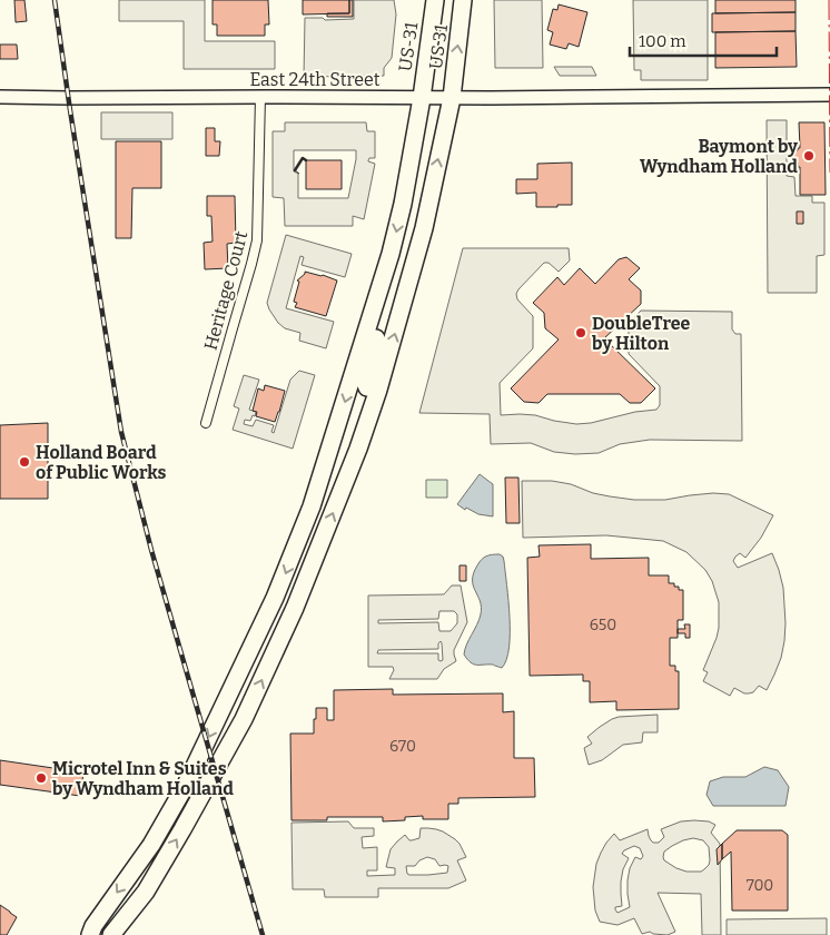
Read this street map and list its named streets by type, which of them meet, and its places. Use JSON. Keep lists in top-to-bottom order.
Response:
{
  "streets": {
    "highway": ["US-31", "US 31"],
    "street": ["East 24th Street", "Heritage Court"]
  },
  "crossings": [
    ["US-31", "US 31"],
    ["US-31", "East 24th Street"],
    ["US 31", "East 24th Street"],
    ["East 24th Street", "Heritage Court"]
  ],
  "one_way": ["US 31"],
  "places": [
    "Baymont by Wyndham Holland",
    "DoubleTree by Hilton",
    "Holland Board of Public Works",
    "Microtel Inn & Suites by Wyndham Holland"
  ],
  "house_numbers": ["650", "670", "700"],
  "scale_bar": "100 m"
}
